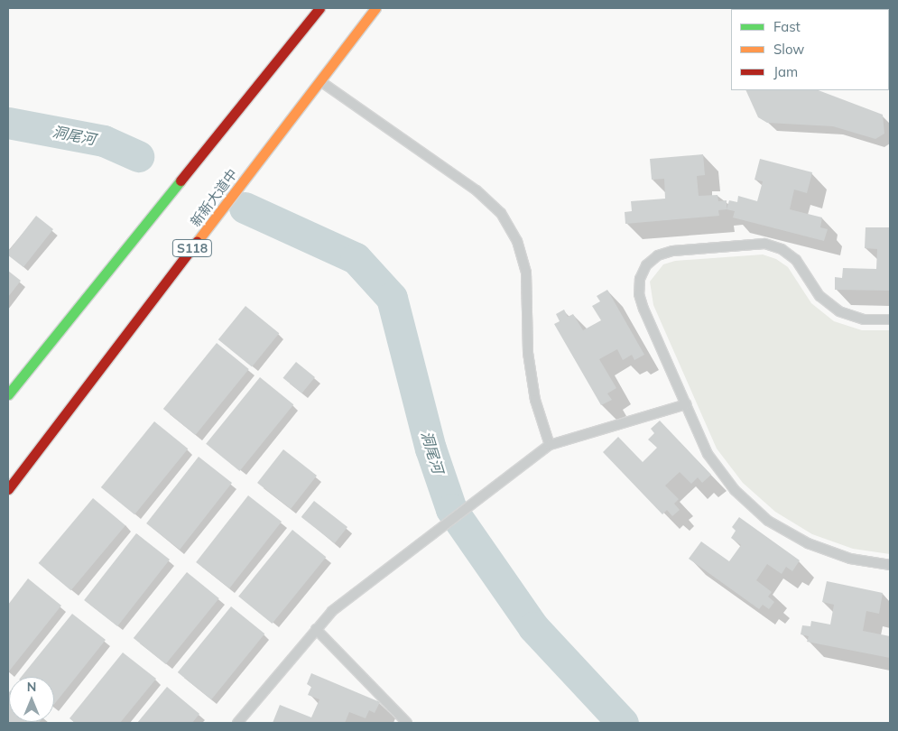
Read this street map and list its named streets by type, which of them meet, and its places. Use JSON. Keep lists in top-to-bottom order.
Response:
{
  "streets": {
    "main road": ["新新大道中", "S118"]
  },
  "water": ["洞尾河"],
  "legend": ["Fast", "Slow", "Jam"],
  "north": "top"
}
